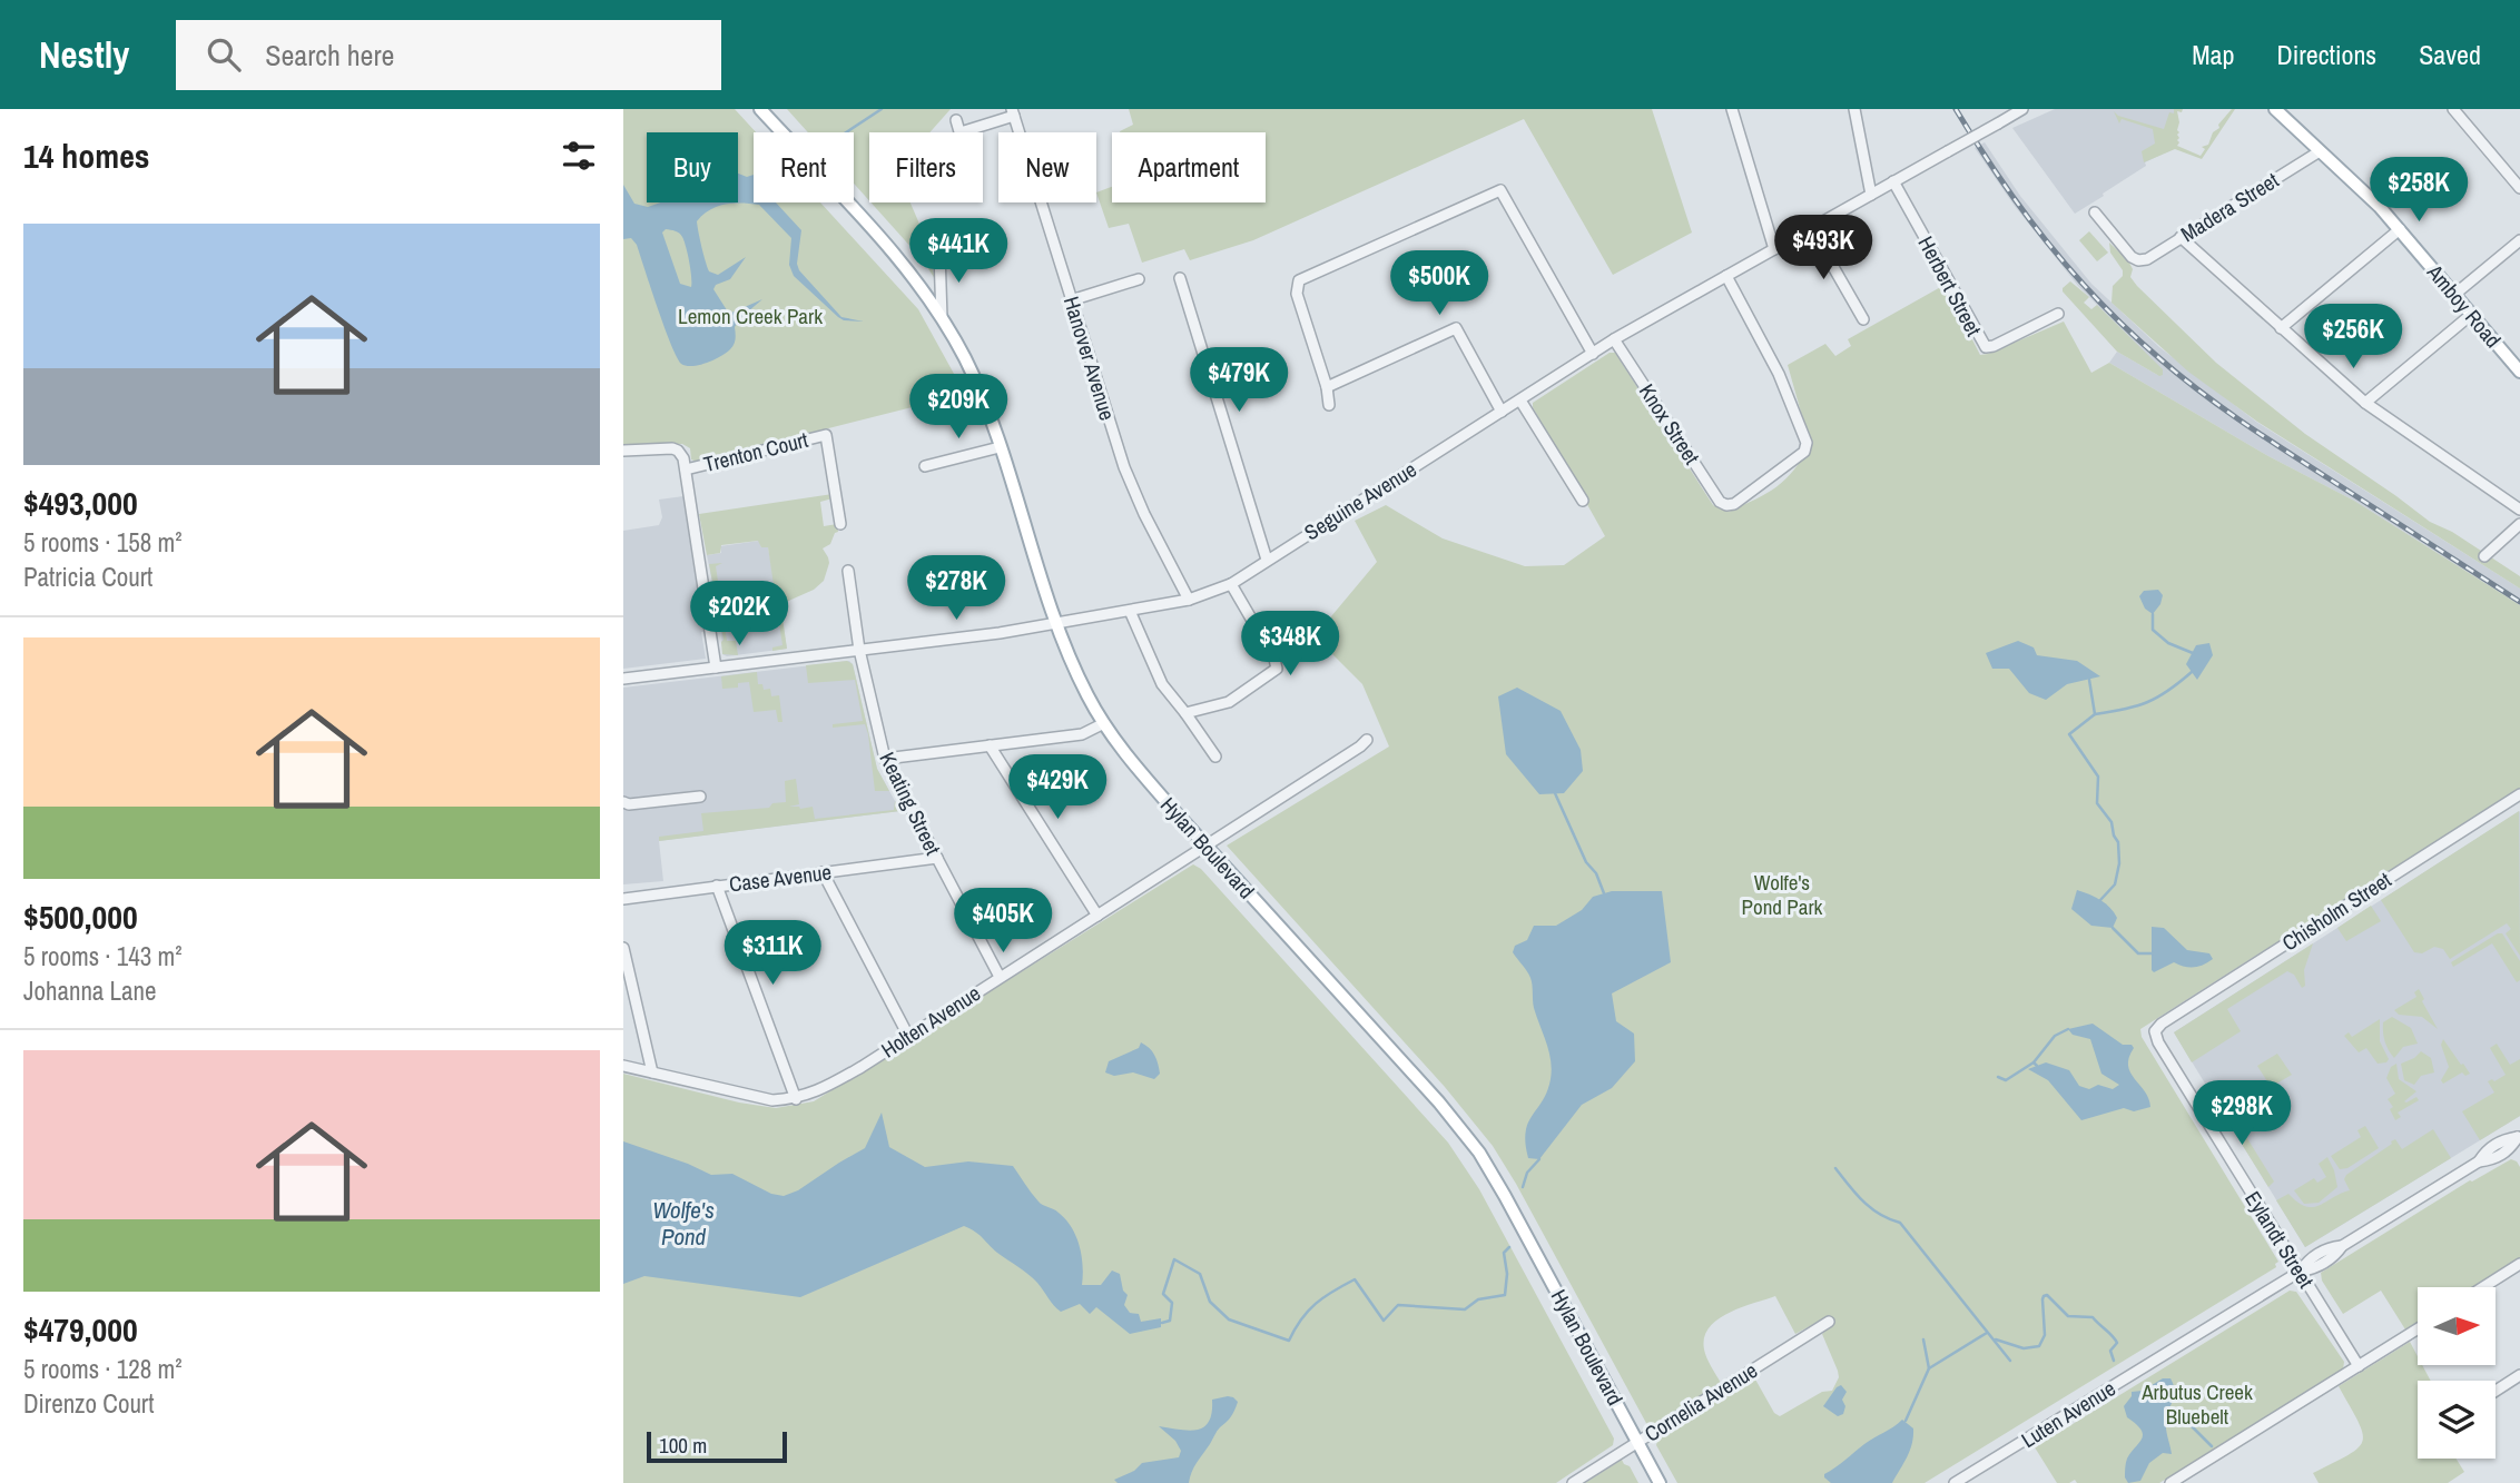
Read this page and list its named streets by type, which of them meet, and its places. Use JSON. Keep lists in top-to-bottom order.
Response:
{
  "streets": {
    "main road": ["Amboy Road", "Hylan Boulevard"],
    "street": [
      "Madera Street",
      "Herbert Street",
      "Hanover Avenue",
      "Knox Street",
      "Trenton Court",
      "Seguine Avenue",
      "Keating Street",
      "Case Avenue",
      "Chisholm Street",
      "Holten Avenue",
      "Eylandt Street",
      "Cornelia Avenue",
      "Luten Avenue"
    ]
  },
  "crossings": [
    ["Madera Street", "Amboy Road"],
    ["Herbert Street", "Seguine Avenue"],
    ["Hanover Avenue", "Seguine Avenue"],
    ["Knox Street", "Seguine Avenue"],
    ["Seguine Avenue", "Keating Street"],
    ["Seguine Avenue", "Hylan Boulevard"],
    ["Keating Street", "Case Avenue"],
    ["Keating Street", "Holten Avenue"],
    ["Hylan Boulevard", "Holten Avenue"],
    ["Hylan Boulevard", "Cornelia Avenue"],
    ["Chisholm Street", "Eylandt Street"],
    ["Eylandt Street", "Luten Avenue"]
  ],
  "water": ["Wolfe's Pond"],
  "parks": ["Lemon Creek Park", "Wolfe's Pond Park", "Arbutus Creek Bluebelt"],
  "scale_bar": "100 m",
  "north": "right",
  "page": {
    "header": "Nestly",
    "search": "Search here",
    "nav": ["Map", "Directions", "Saved"],
    "heading": "14 homes",
    "chip": [
      "Buy",
      "Rent",
      "Filters",
      "New",
      "Apartment"
    ],
    "price": [
      "$258K",
      "$493K",
      "$441K",
      "$500K",
      "$256K",
      "$479K",
      "$209K",
      "$278K",
      "$202K",
      "$348K",
      "$429K",
      "$405K",
      "$311K",
      "$298K"
    ],
    "list": [
      {
        "name": "$493,000",
        "note": "5 rooms · 158 m² · Patricia Court"
      },
      {
        "name": "$500,000",
        "note": "5 rooms · 143 m² · Johanna Lane"
      },
      {
        "name": "$479,000",
        "note": "5 rooms · 128 m² · Direnzo Court"
      }
    ],
    "scale": "100 m"
  }
}
